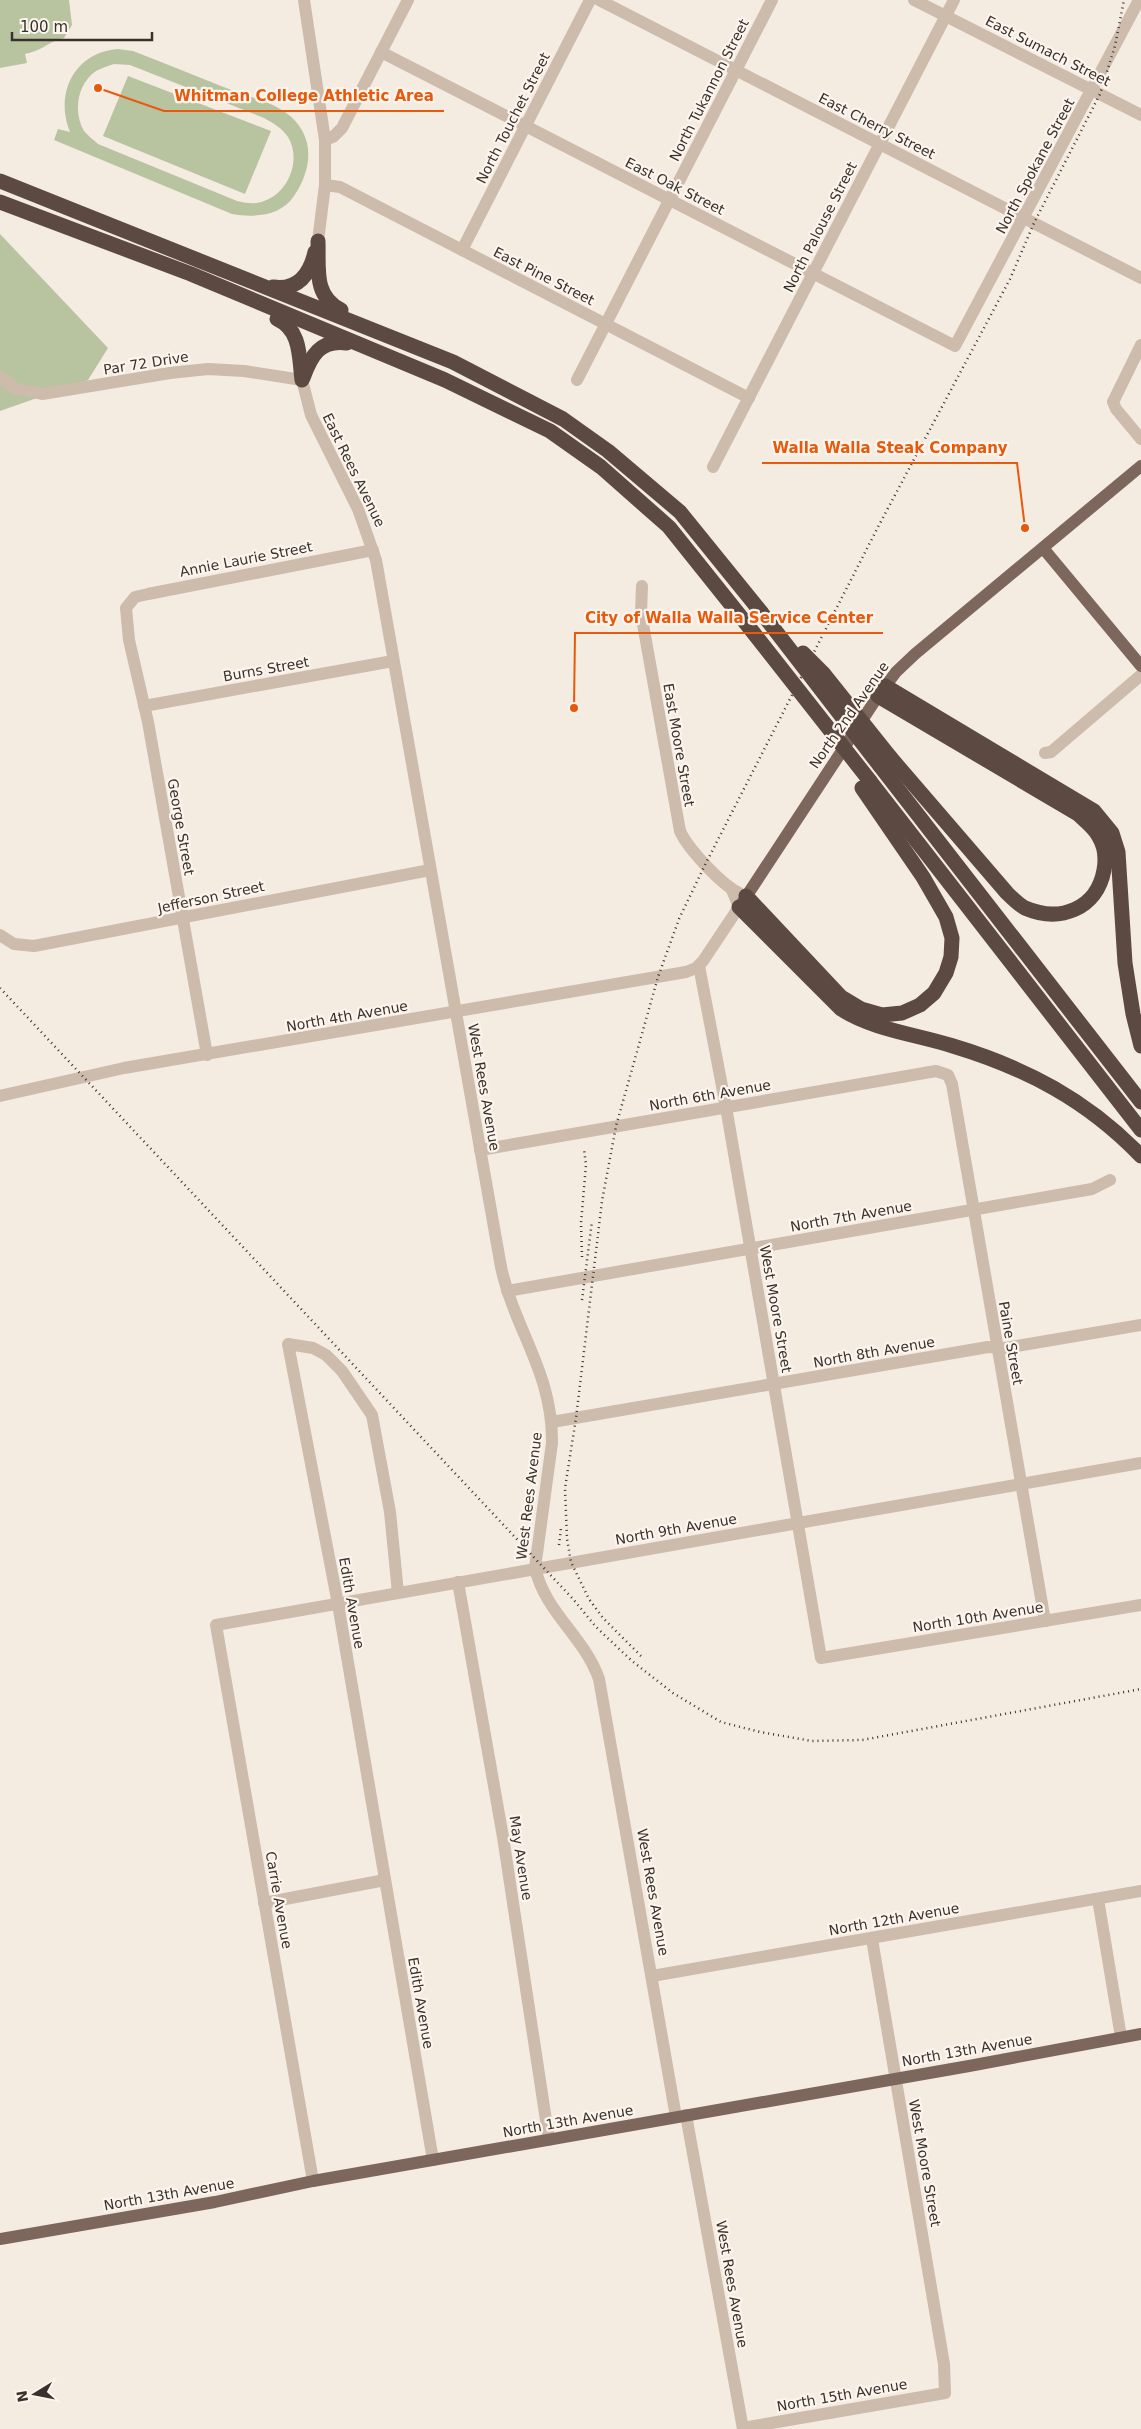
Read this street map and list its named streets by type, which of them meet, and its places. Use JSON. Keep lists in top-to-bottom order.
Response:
{
  "streets": {
    "main road": ["North 2nd Avenue", "North 13th Avenue"],
    "street": [
      "East Sumach Street",
      "North Tukannon Street",
      "North Touchet Street",
      "East Cherry Street",
      "North Spokane Street",
      "East Oak Street",
      "North Palouse Street",
      "East Pine Street",
      "Par 72 Drive",
      "East Rees Avenue",
      "Annie Laurie Street",
      "Burns Street",
      "East Moore Street",
      "George Street",
      "Jefferson Street",
      "North 4th Avenue",
      "West Rees Avenue",
      "North 6th Avenue",
      "North 7th Avenue",
      "West Moore Street",
      "Paine Street",
      "North 8th Avenue",
      "North 9th Avenue",
      "Edith Avenue",
      "North 10th Avenue",
      "May Avenue",
      "Carrie Avenue",
      "North 12th Avenue",
      "North 15th Avenue"
    ]
  },
  "crossings": [
    ["East Sumach Street", "North Spokane Street"],
    ["East Sumach Street", "North Palouse Street"],
    ["North Tukannon Street", "East Cherry Street"],
    ["North Tukannon Street", "East Oak Street"],
    ["North Tukannon Street", "East Pine Street"],
    ["North Touchet Street", "East Oak Street"],
    ["North Touchet Street", "East Pine Street"],
    ["East Cherry Street", "North Spokane Street"],
    ["East Cherry Street", "North Palouse Street"],
    ["North Spokane Street", "East Oak Street"],
    ["East Oak Street", "North Palouse Street"],
    ["North Palouse Street", "East Pine Street"],
    ["Par 72 Drive", "East Rees Avenue"],
    ["East Rees Avenue", "Annie Laurie Street"],
    ["East Rees Avenue", "Burns Street"],
    ["East Rees Avenue", "West Rees Avenue"],
    ["Annie Laurie Street", "George Street"],
    ["Burns Street", "George Street"],
    ["Burns Street", "West Rees Avenue"],
    ["North 2nd Avenue", "East Moore Street"],
    ["North 2nd Avenue", "North 4th Avenue"],
    ["North 2nd Avenue", "West Moore Street"],
    ["George Street", "Jefferson Street"],
    ["George Street", "North 4th Avenue"],
    ["Jefferson Street", "West Rees Avenue"],
    ["North 4th Avenue", "West Rees Avenue"],
    ["North 4th Avenue", "West Moore Street"],
    ["West Rees Avenue", "North 6th Avenue"],
    ["West Rees Avenue", "North 7th Avenue"],
    ["West Rees Avenue", "North 8th Avenue"],
    ["West Rees Avenue", "North 9th Avenue"],
    ["West Rees Avenue", "North 12th Avenue"],
    ["West Rees Avenue", "North 13th Avenue"],
    ["West Rees Avenue", "North 15th Avenue"],
    ["North 6th Avenue", "West Moore Street"],
    ["North 6th Avenue", "Paine Street"],
    ["North 7th Avenue", "West Moore Street"],
    ["North 7th Avenue", "Paine Street"],
    ["West Moore Street", "North 8th Avenue"],
    ["West Moore Street", "North 9th Avenue"],
    ["West Moore Street", "North 10th Avenue"],
    ["West Moore Street", "North 12th Avenue"],
    ["West Moore Street", "North 13th Avenue"],
    ["West Moore Street", "North 15th Avenue"],
    ["Paine Street", "North 8th Avenue"],
    ["Paine Street", "North 9th Avenue"],
    ["Paine Street", "North 10th Avenue"],
    ["North 9th Avenue", "Edith Avenue"],
    ["North 9th Avenue", "May Avenue"],
    ["North 9th Avenue", "Carrie Avenue"],
    ["Edith Avenue", "North 13th Avenue"],
    ["May Avenue", "North 13th Avenue"],
    ["Carrie Avenue", "North 13th Avenue"]
  ],
  "places": ["Whitman College Athletic Area", "Walla Walla Steak Company", "City of Walla Walla Service Center"],
  "scale_bar": "100 m",
  "north": "left"
}
